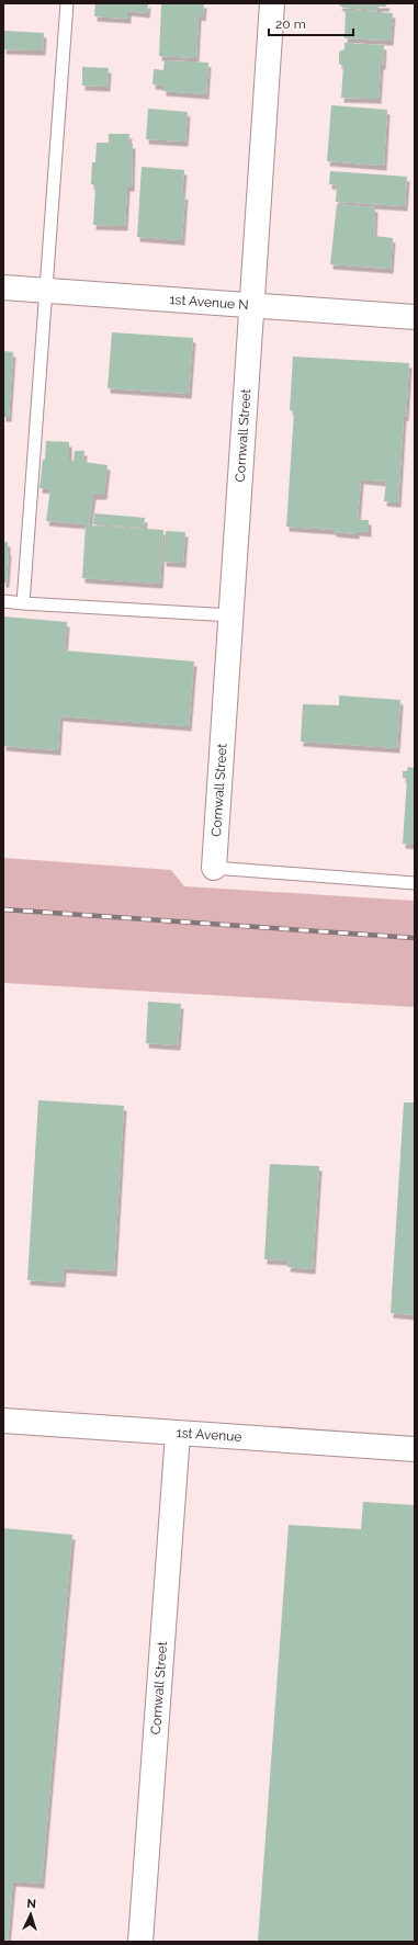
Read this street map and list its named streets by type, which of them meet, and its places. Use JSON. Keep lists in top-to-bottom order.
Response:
{
  "streets": {
    "street": ["1st Avenue N", "Cornwall Street", "1st Avenue"]
  },
  "crossings": [
    ["1st Avenue N", "Cornwall Street"],
    ["Cornwall Street", "1st Avenue"]
  ],
  "scale_bar": "20 m",
  "north": "top"
}
